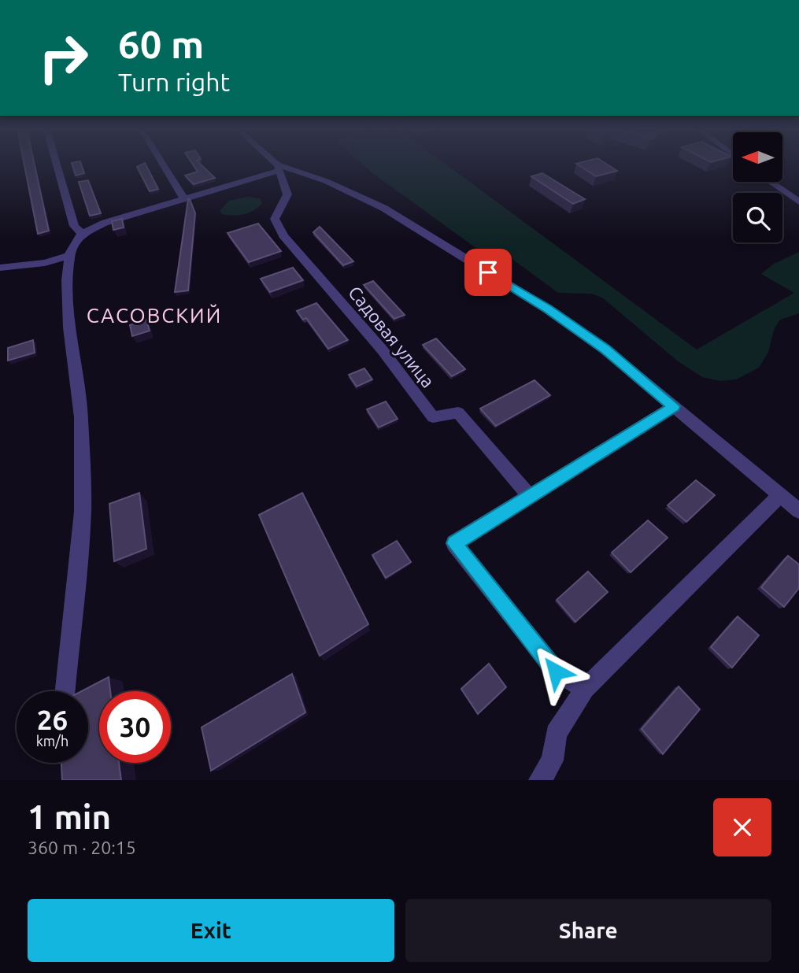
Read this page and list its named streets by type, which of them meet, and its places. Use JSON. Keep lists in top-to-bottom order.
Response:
{
  "streets": {
    "street": ["Садовая улица"]
  },
  "districts": ["САСОВСКИЙ"],
  "north": "left",
  "page": {
    "turn": ["60 m", "Turn right"],
    "speed": "26 km/h",
    "limit": "30",
    "heading": ["1 min", "360 m · 20:15"],
    "buttons": ["Exit", "Share"]
  }
}
